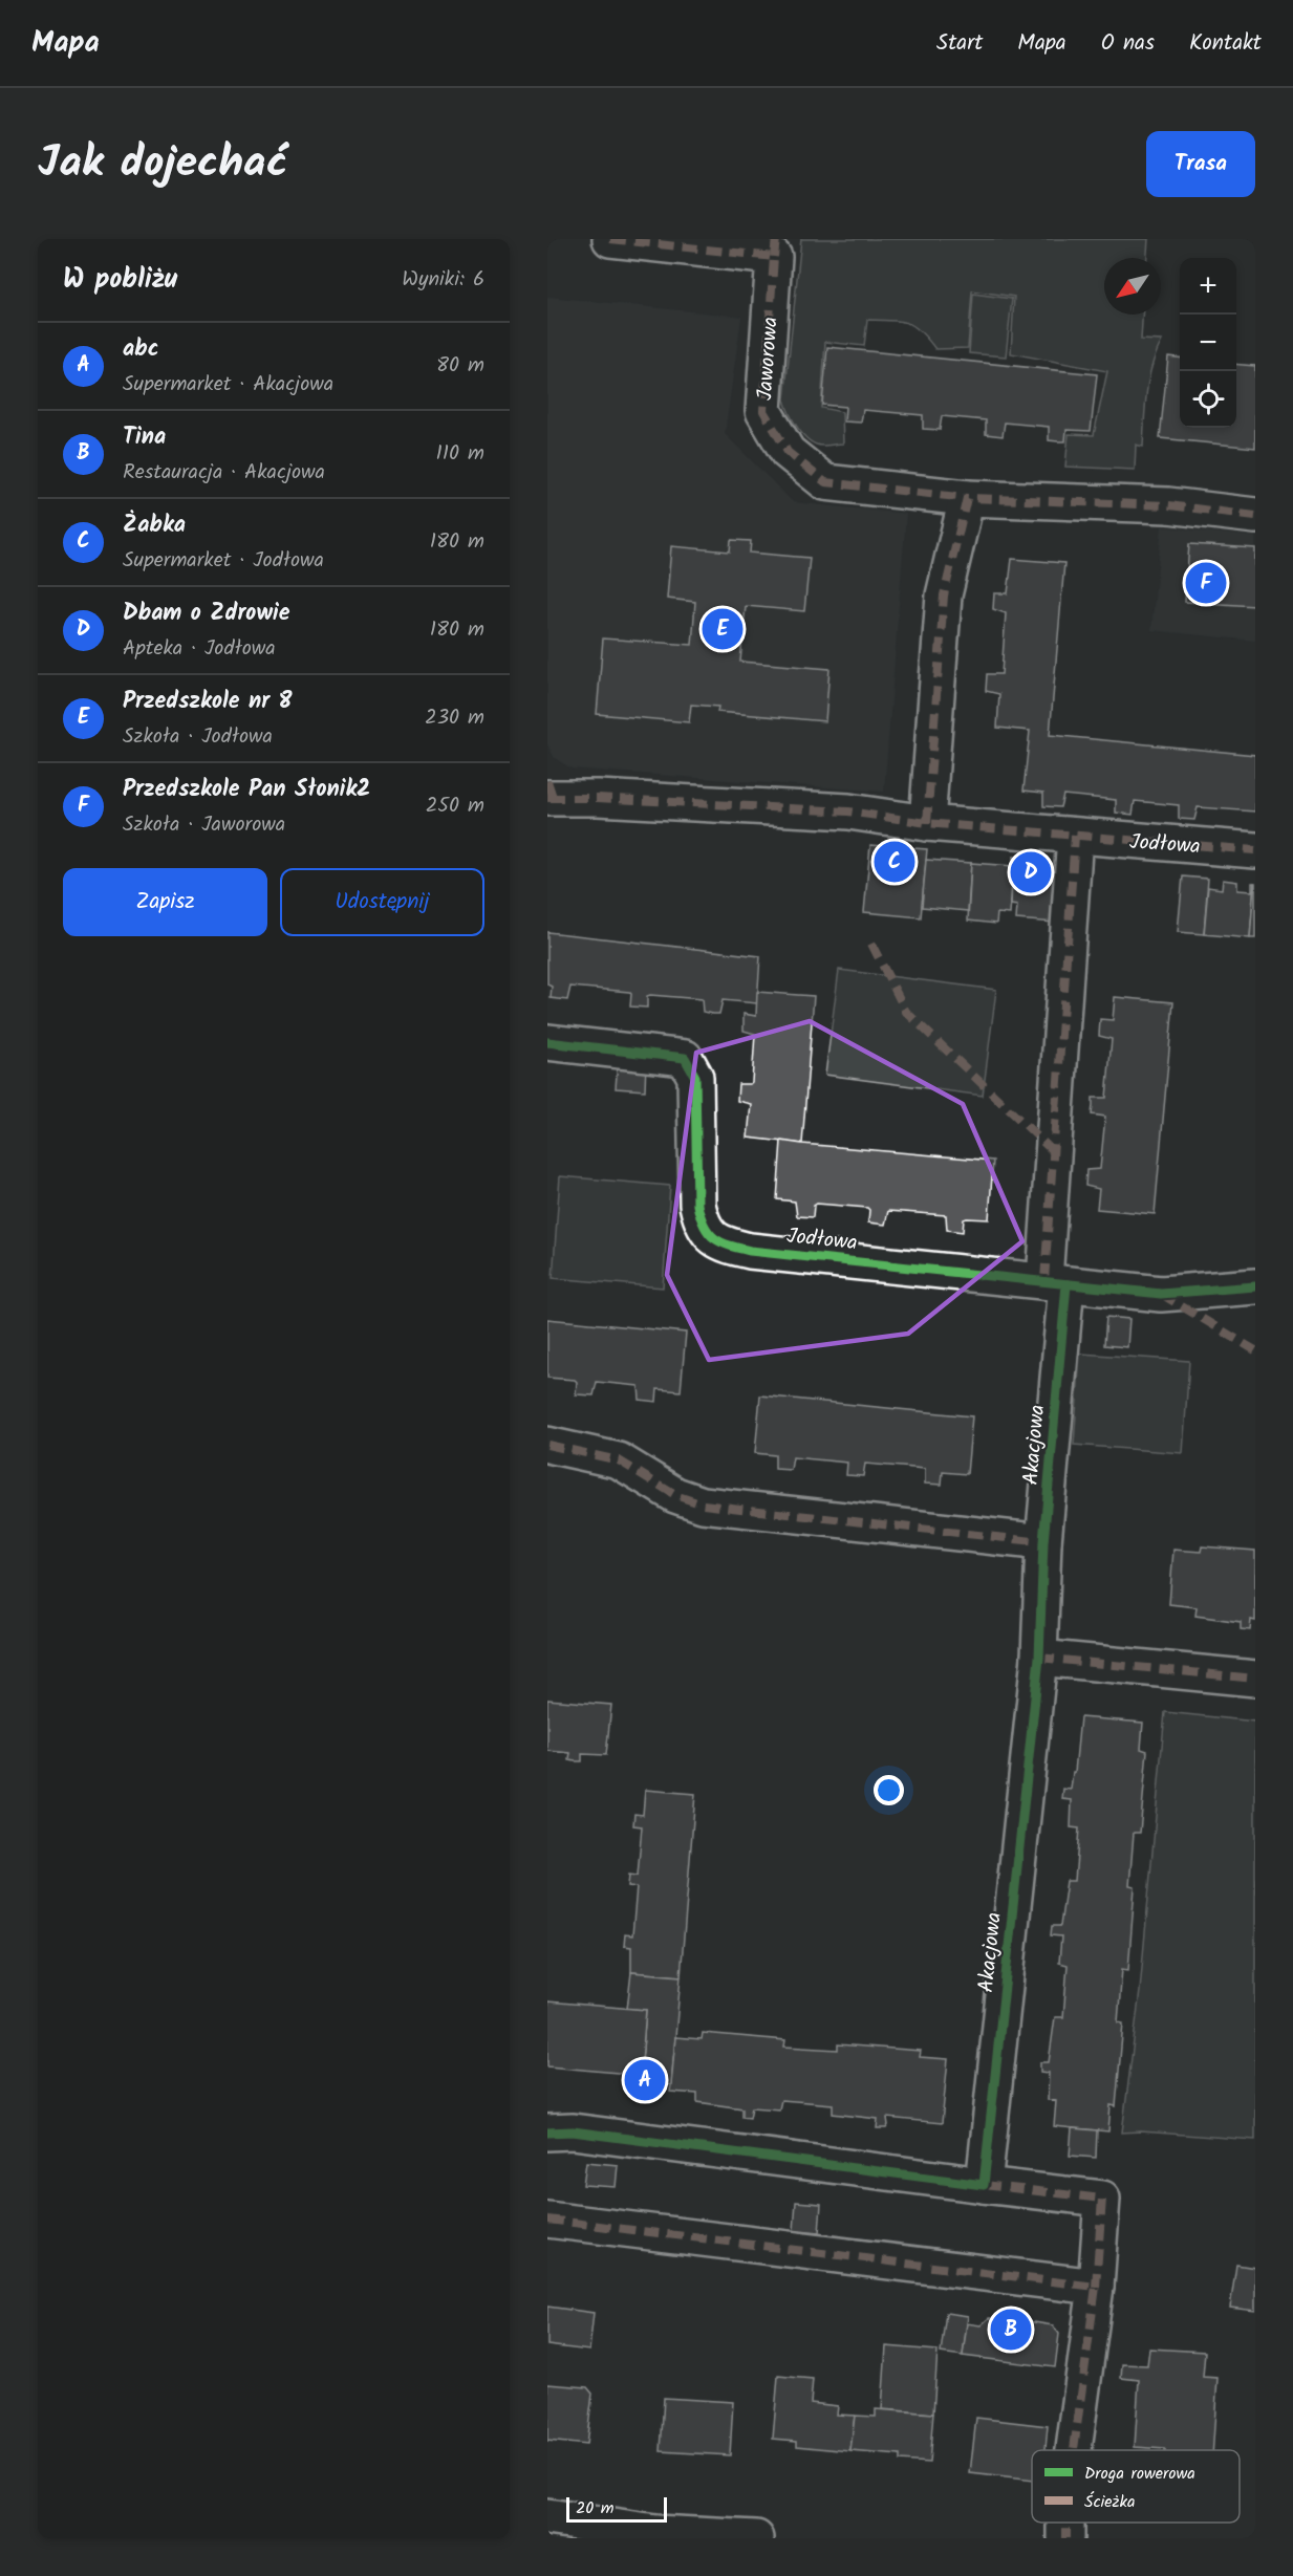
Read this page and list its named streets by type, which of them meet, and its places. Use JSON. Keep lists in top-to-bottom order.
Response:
{
  "streets": {
    "street": ["Jaworowa", "Jodłowa", "Akacjowa"]
  },
  "crossings": [
    ["Jodłowa", "Akacjowa"]
  ],
  "legend": ["Droga rowerowa", "Ścieżka"],
  "scale_bar": "20 m",
  "north": "bottom left",
  "page": {
    "header": "Mapa",
    "nav": [
      "Start",
      "Mapa",
      "O nas",
      "Kontakt"
    ],
    "title": "Jak dojechać",
    "buttons": [
      "Trasa",
      ["Zapisz", "Udostępnij"]
    ],
    "heading": ["W pobliżu", "Wyniki: 6"],
    "map_buttons": ["+", "−"],
    "list": [
      {
        "mark": "A",
        "name": "abc",
        "note": "Supermarket · Akacjowa",
        "value": "80 m"
      },
      {
        "mark": "B",
        "name": "Tina",
        "note": "Restauracja · Akacjowa",
        "value": "110 m"
      },
      {
        "mark": "C",
        "name": "Żabka",
        "note": "Supermarket · Jodłowa",
        "value": "180 m"
      },
      {
        "mark": "D",
        "name": "Dbam o Zdrowie",
        "note": "Apteka · Jodłowa",
        "value": "180 m"
      },
      {
        "mark": "E",
        "name": "Przedszkole nr 8",
        "note": "Szkoła · Jodłowa",
        "value": "230 m"
      },
      {
        "mark": "F",
        "name": "Przedszkole Pan Słonik2",
        "note": "Szkoła · Jaworowa",
        "value": "250 m"
      }
    ],
    "pins": [
      "F",
      "E",
      "C",
      "D",
      "A",
      "B"
    ],
    "scale": "20 m"
  }
}
